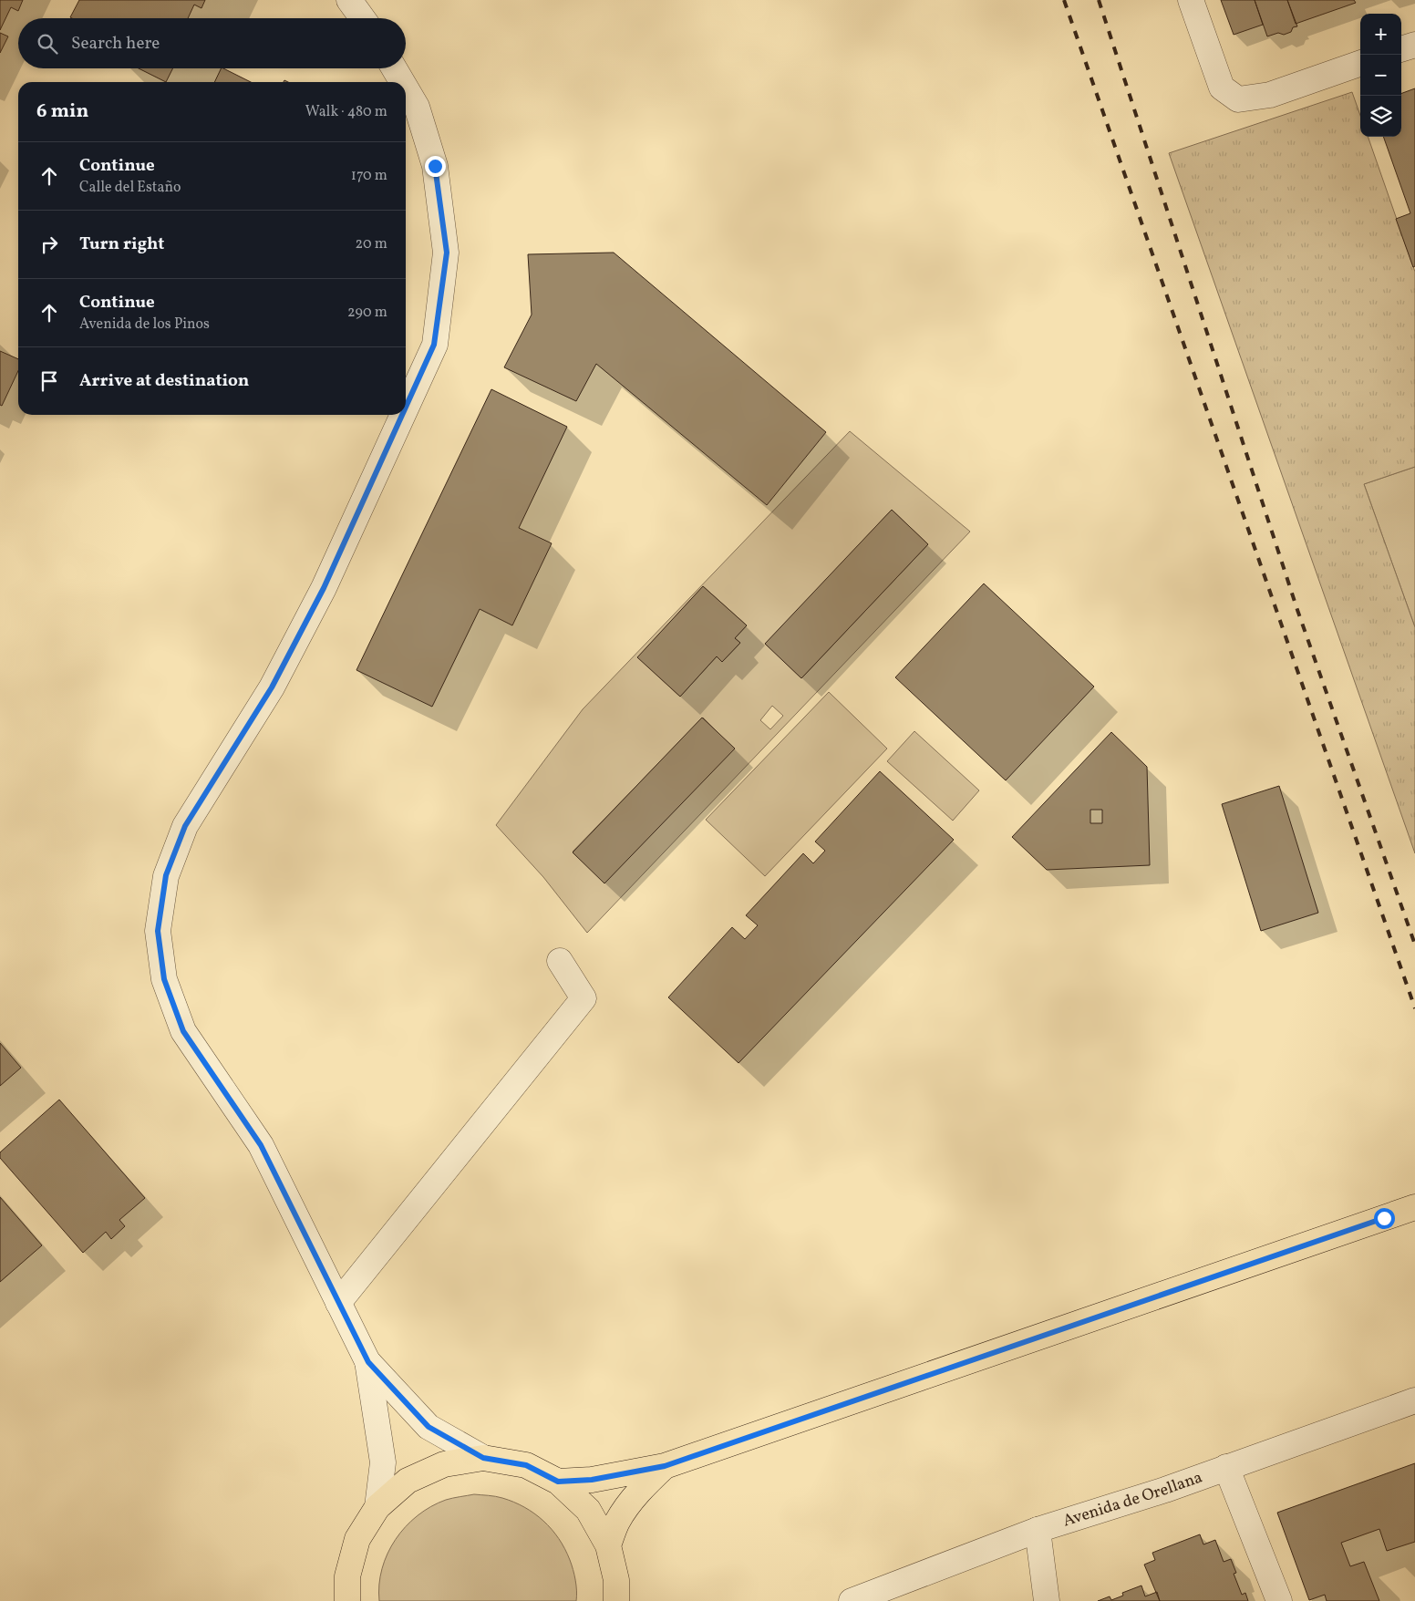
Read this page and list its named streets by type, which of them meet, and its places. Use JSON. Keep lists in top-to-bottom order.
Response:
{
  "streets": {
    "street": ["Avenida de Orellana"]
  },
  "page": {
    "map_buttons": ["+", "−"],
    "search": "Search here",
    "heading": ["6 min", "Walk · 480 m"],
    "list": [
      ["Continue", "Calle del Estaño", "170 m"],
      ["Turn right", "20 m"],
      ["Continue", "Avenida de los Pinos", "290 m"],
      "Arrive at destination"
    ]
  }
}
